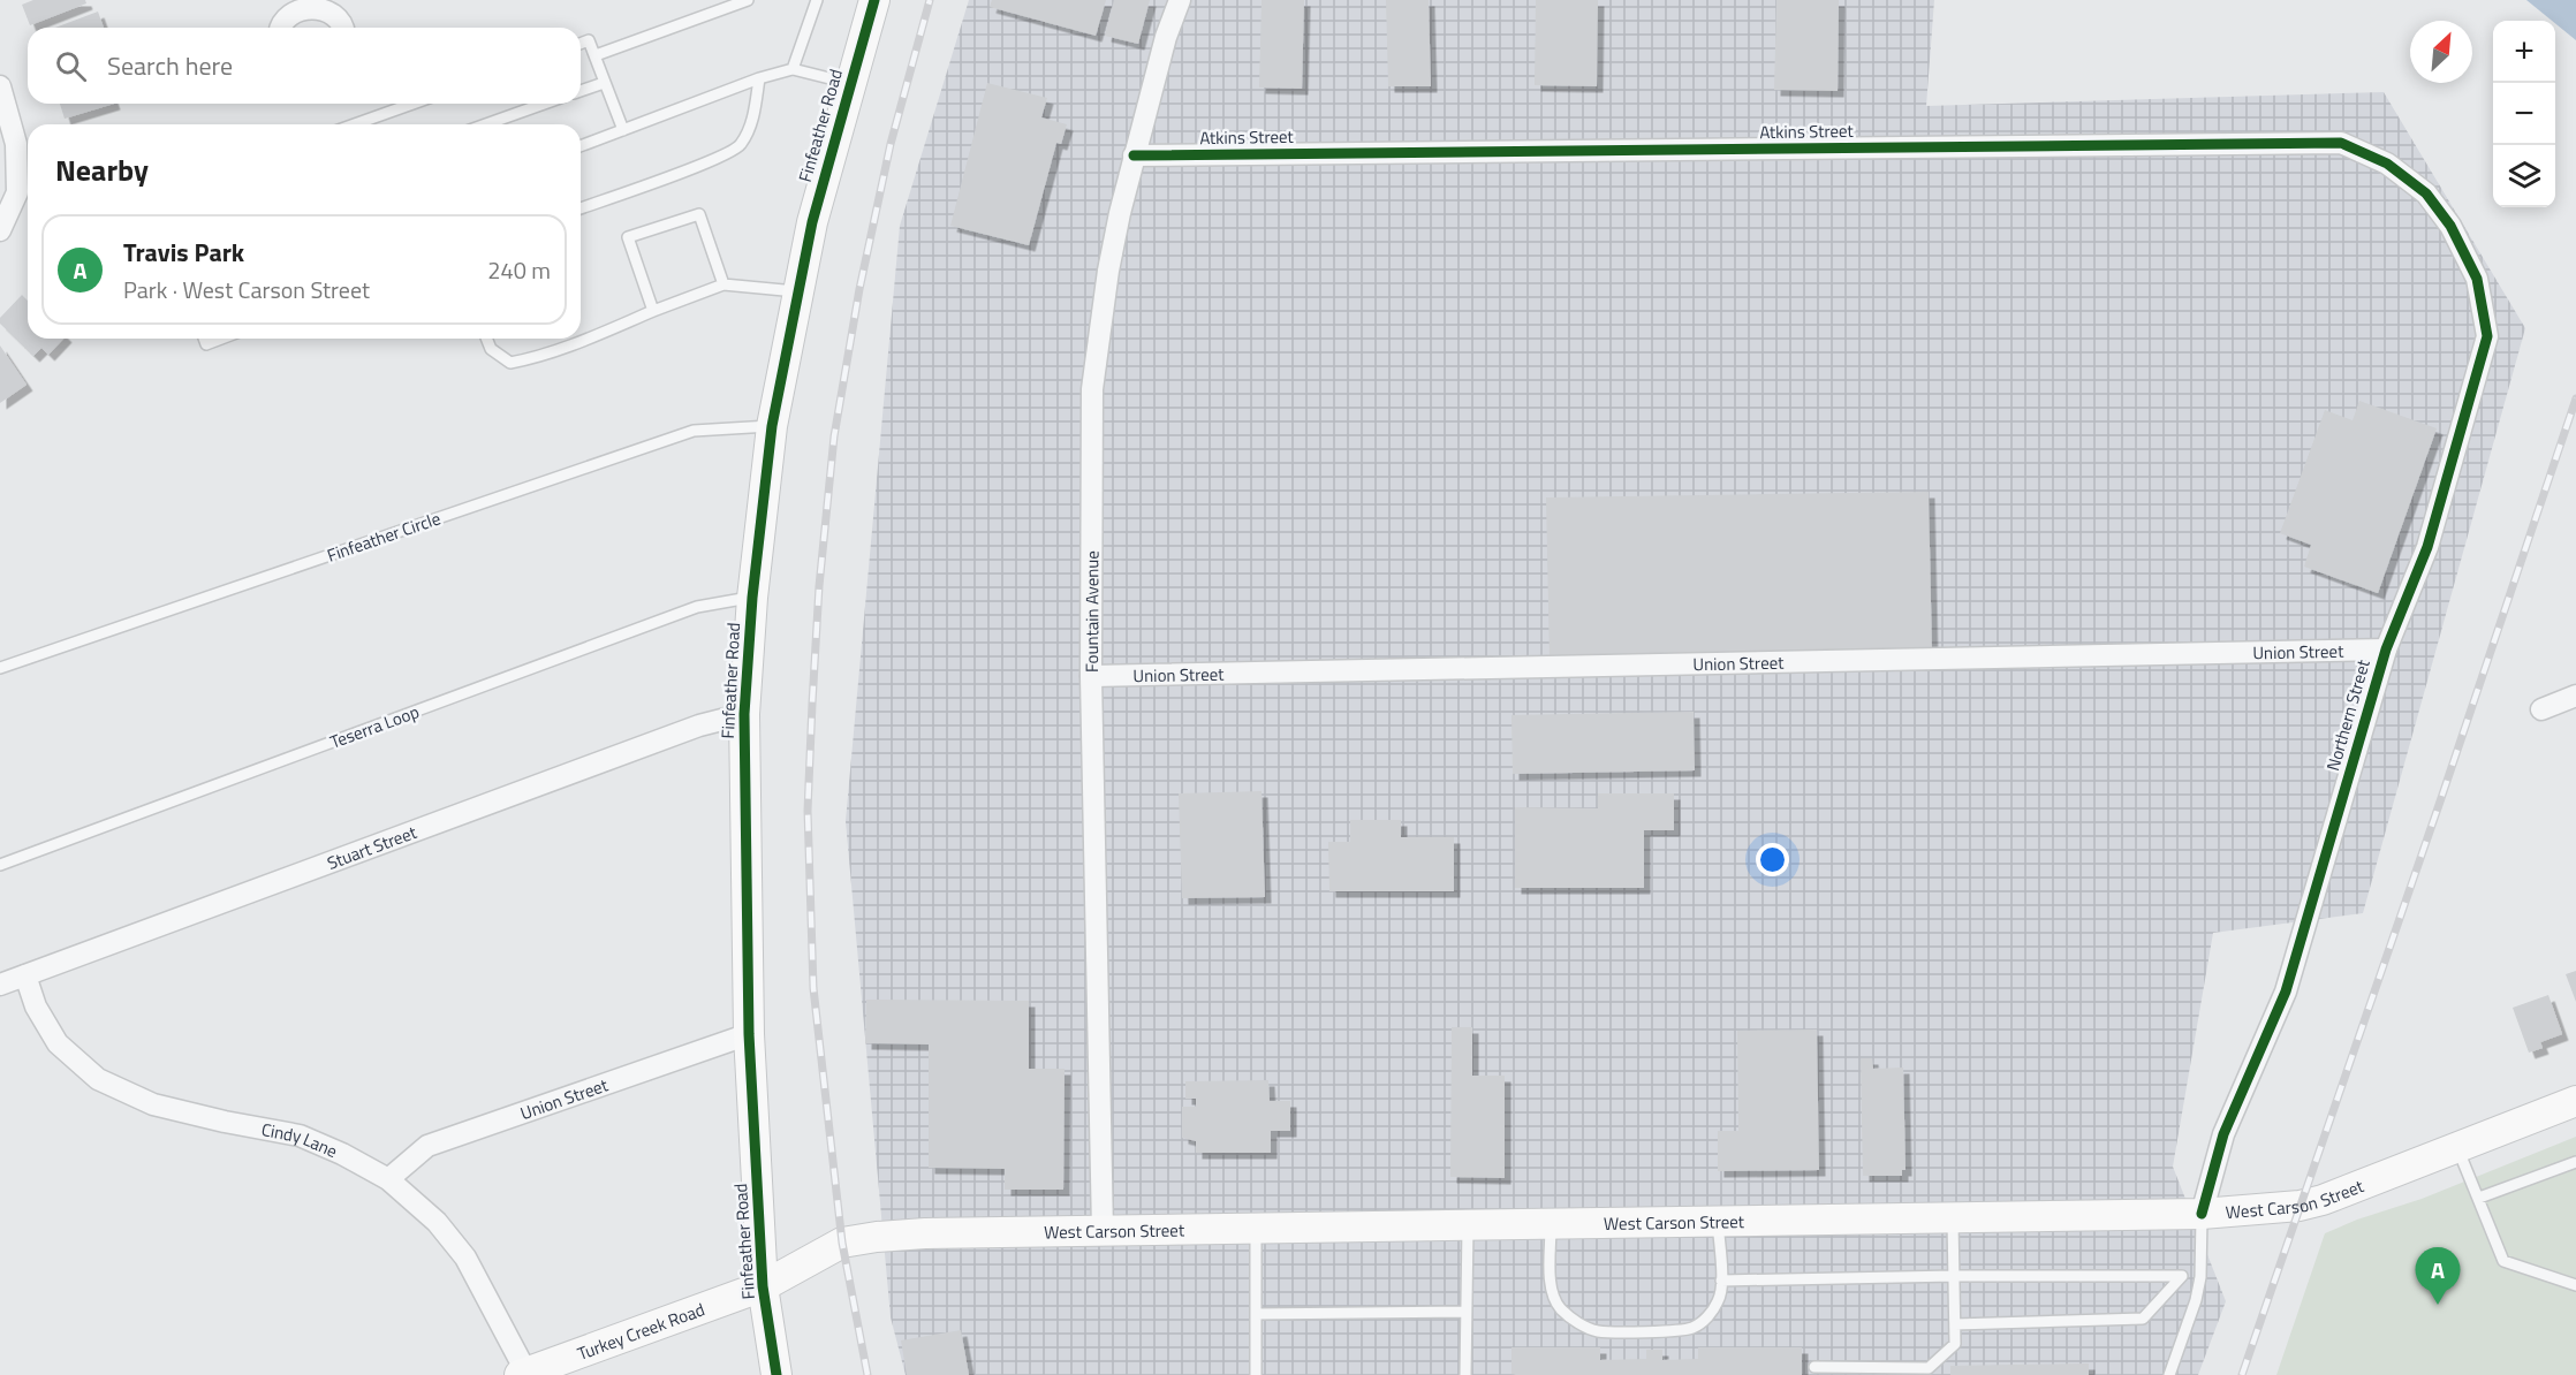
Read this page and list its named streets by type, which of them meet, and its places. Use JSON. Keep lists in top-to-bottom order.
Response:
{
  "streets": {
    "street": [
      "Finfeather Road",
      "Atkins Street",
      "Fountain Avenue",
      "Union Street",
      "Northern Street",
      "Stuart Street",
      "Cindy Lane",
      "West Carson Street",
      "Turkey Creek Road"
    ],
    "lane": ["Finfeather Circle", "Teserra Loop"]
  },
  "crossings": [
    ["Finfeather Road", "Finfeather Circle"],
    ["Finfeather Road", "Union Street"],
    ["Finfeather Road", "Teserra Loop"],
    ["Finfeather Road", "Stuart Street"],
    ["Finfeather Road", "West Carson Street"],
    ["Finfeather Road", "Turkey Creek Road"],
    ["Atkins Street", "Fountain Avenue"],
    ["Atkins Street", "Northern Street"],
    ["Fountain Avenue", "Union Street"],
    ["Fountain Avenue", "West Carson Street"],
    ["Union Street", "Northern Street"],
    ["Union Street", "Cindy Lane"],
    ["Northern Street", "West Carson Street"],
    ["Stuart Street", "Cindy Lane"],
    ["Cindy Lane", "Turkey Creek Road"],
    ["West Carson Street", "Turkey Creek Road"]
  ],
  "north": "top right",
  "page": {
    "map_buttons": ["+", "−"],
    "search": "Search here",
    "heading": "Nearby",
    "list": [
      {
        "mark": "A",
        "name": "Travis Park",
        "note": "Park · West Carson Street",
        "value": "240 m"
      }
    ],
    "pins": "A"
  }
}
